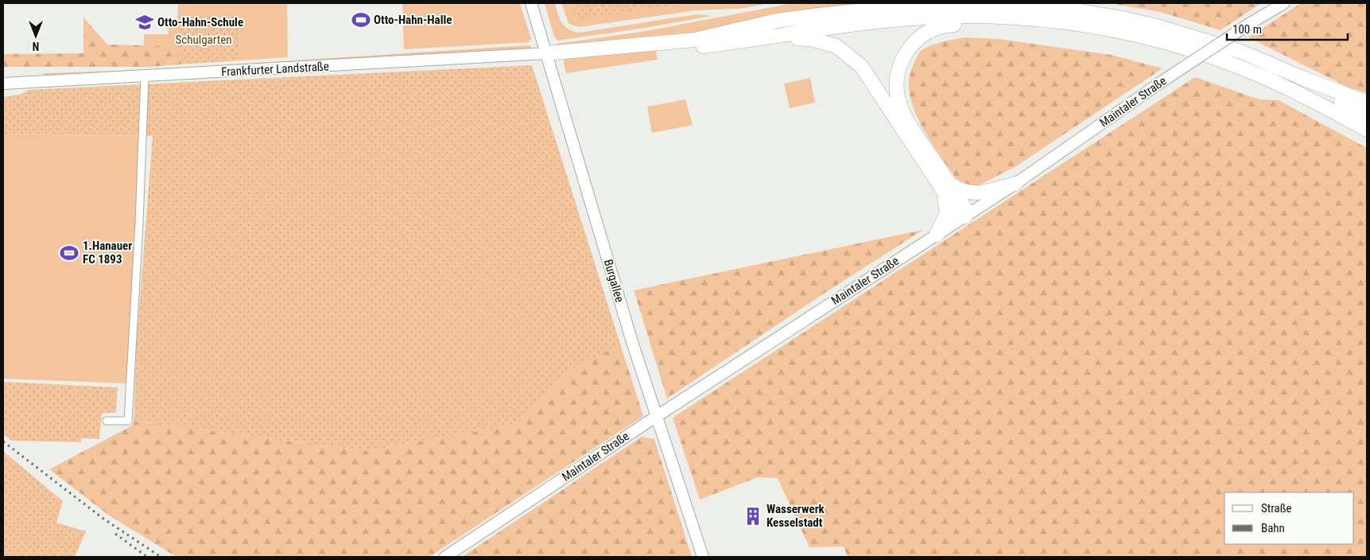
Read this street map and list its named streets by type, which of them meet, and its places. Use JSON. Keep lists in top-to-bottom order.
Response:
{
  "streets": {
    "main road": ["Frankfurter Landstraße", "Maintaler Straße", "Burgallee"]
  },
  "crossings": [
    ["Frankfurter Landstraße", "Burgallee"],
    ["Maintaler Straße", "Burgallee"]
  ],
  "parks": ["Schulgarten"],
  "places": {
    "sports": ["Otto-Hahn-Halle", "1.Hanauer FC 1893"],
    "school or university": ["Otto-Hahn-Schule"],
    "building": ["Wasserwerk Kesselstadt"]
  },
  "legend": ["Straße", "Bahn"],
  "scale_bar": "100 m",
  "north": "bottom"
}
